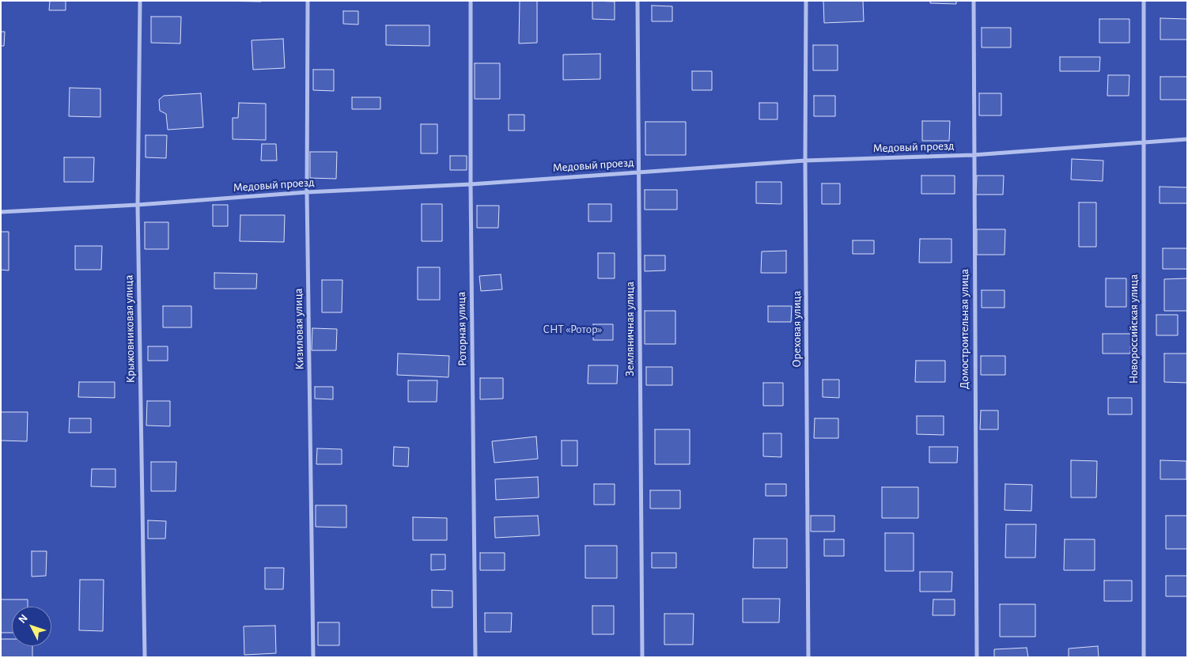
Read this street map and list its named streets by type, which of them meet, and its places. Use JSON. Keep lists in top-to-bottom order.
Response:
{
  "streets": {
    "street": [
      "Медовый проезд",
      "Крыжовниковая улица",
      "Кизиловая улица",
      "Роторная улица",
      "Земляничная улица",
      "Ореховая улица",
      "Домостроительная улица",
      "Новороссийская улица"
    ]
  },
  "crossings": [
    ["Медовый проезд", "Крыжовниковая улица"],
    ["Медовый проезд", "Кизиловая улица"],
    ["Медовый проезд", "Роторная улица"],
    ["Медовый проезд", "Земляничная улица"],
    ["Медовый проезд", "Ореховая улица"],
    ["Медовый проезд", "Домостроительная улица"],
    ["Медовый проезд", "Новороссийская улица"]
  ],
  "parks": ["СНТ «Ротор»"],
  "north": "top left"
}
